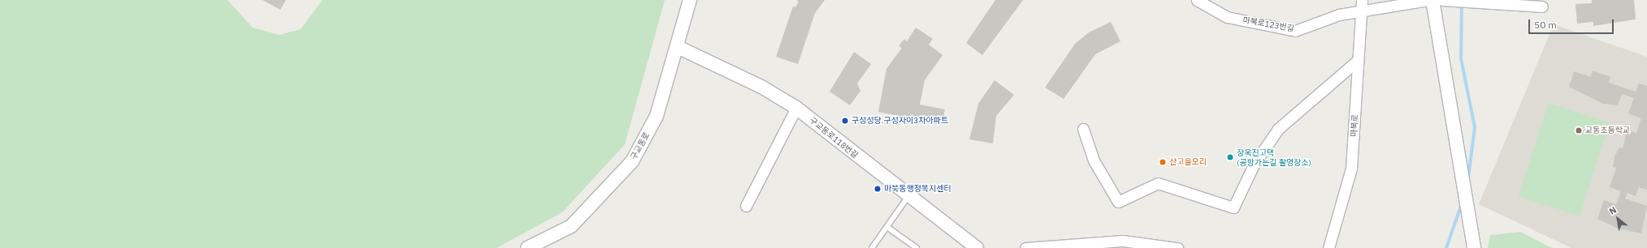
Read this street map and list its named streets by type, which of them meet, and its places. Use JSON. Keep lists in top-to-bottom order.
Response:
{
  "streets": {
    "street": [
      "마북로123번길",
      "마북로",
      "구교동로118번길",
      "구교동로"
    ]
  },
  "crossings": [
    ["마북로123번길", "마북로"],
    ["구교동로118번길", "구교동로"]
  ],
  "places": [
    "구성성당.구성자이3차아파트",
    "교동초등학교",
    "장욱진고택 (공항가는길 촬영장소)",
    "산고을오리",
    "마북동행정복지센터"
  ],
  "scale_bar": "50 m",
  "north": "top left"
}
